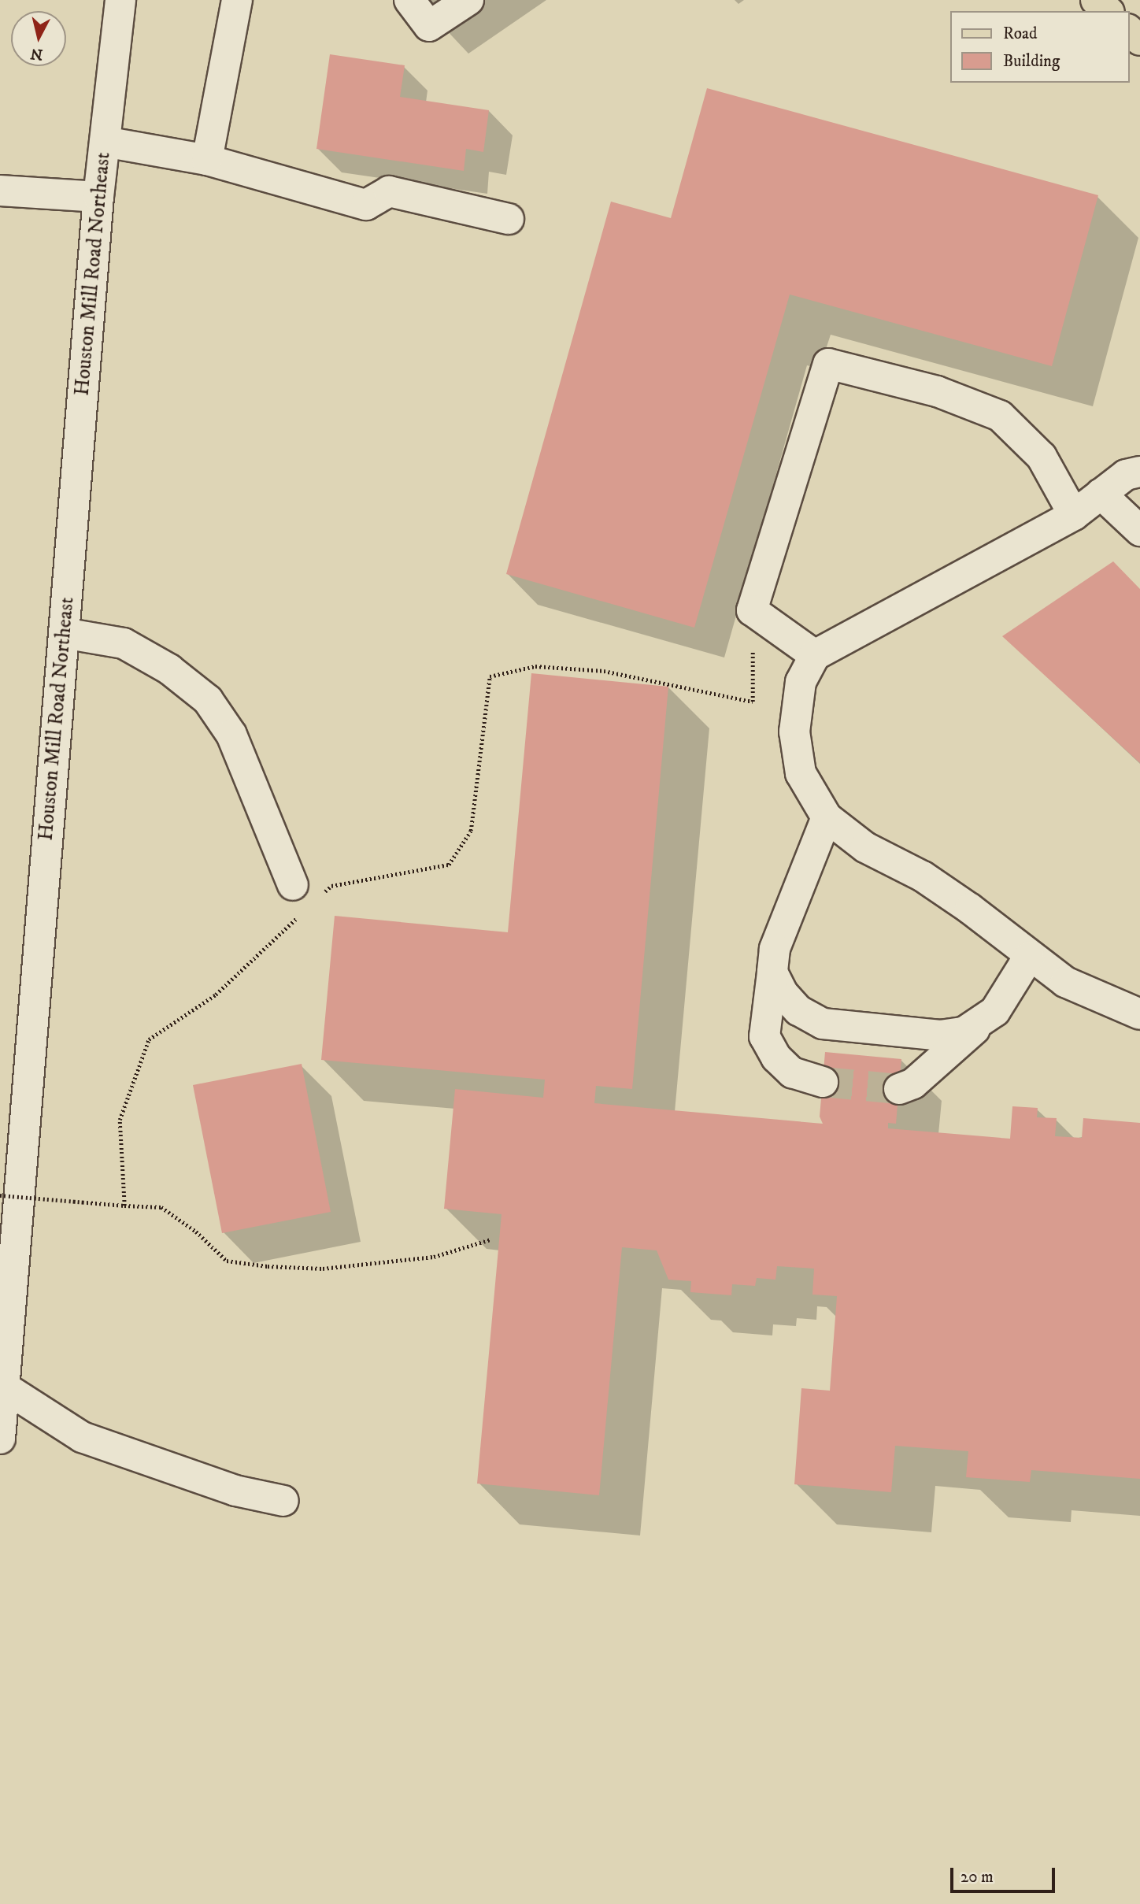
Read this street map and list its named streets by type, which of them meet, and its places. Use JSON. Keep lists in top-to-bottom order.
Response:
{
  "streets": {
    "street": ["Houston Mill Road Northeast"]
  },
  "legend": ["Road", "Building"],
  "scale_bar": "20 m",
  "north": "bottom"
}
